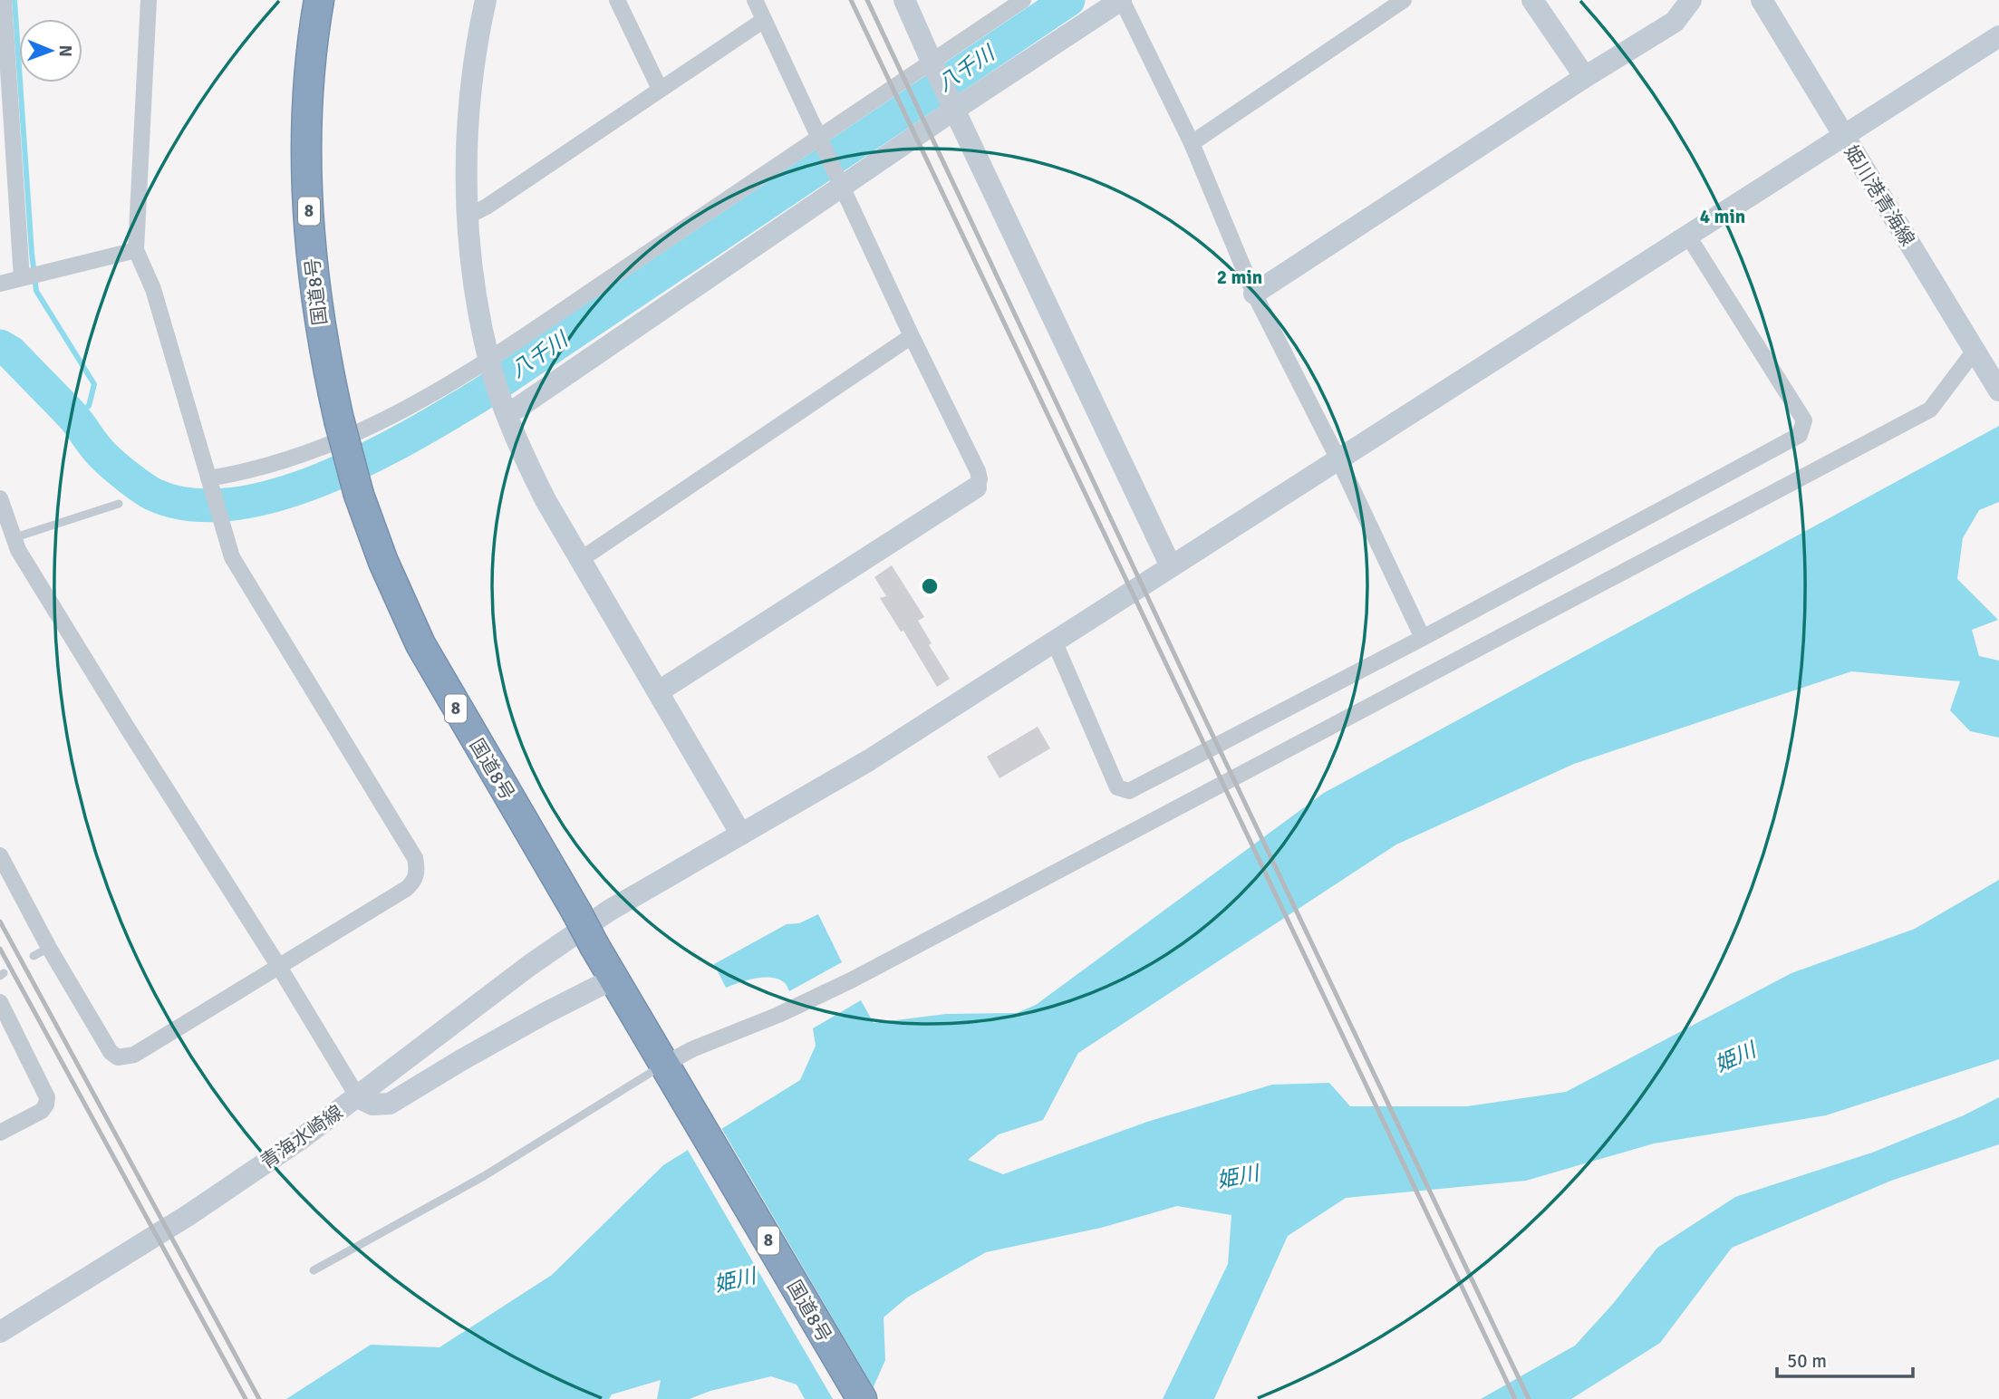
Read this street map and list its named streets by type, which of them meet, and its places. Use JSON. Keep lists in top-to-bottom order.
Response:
{
  "streets": {
    "highway": ["8", "国道8号"],
    "street": ["姫川港青海線", "青海水崎線"]
  },
  "crossings": [
    ["国道8号", "青海水崎線"]
  ],
  "water": ["八千川", "姫川"],
  "scale_bar": "50 m",
  "north": "right",
  "rings": ["4 min", "2 min"]
}
